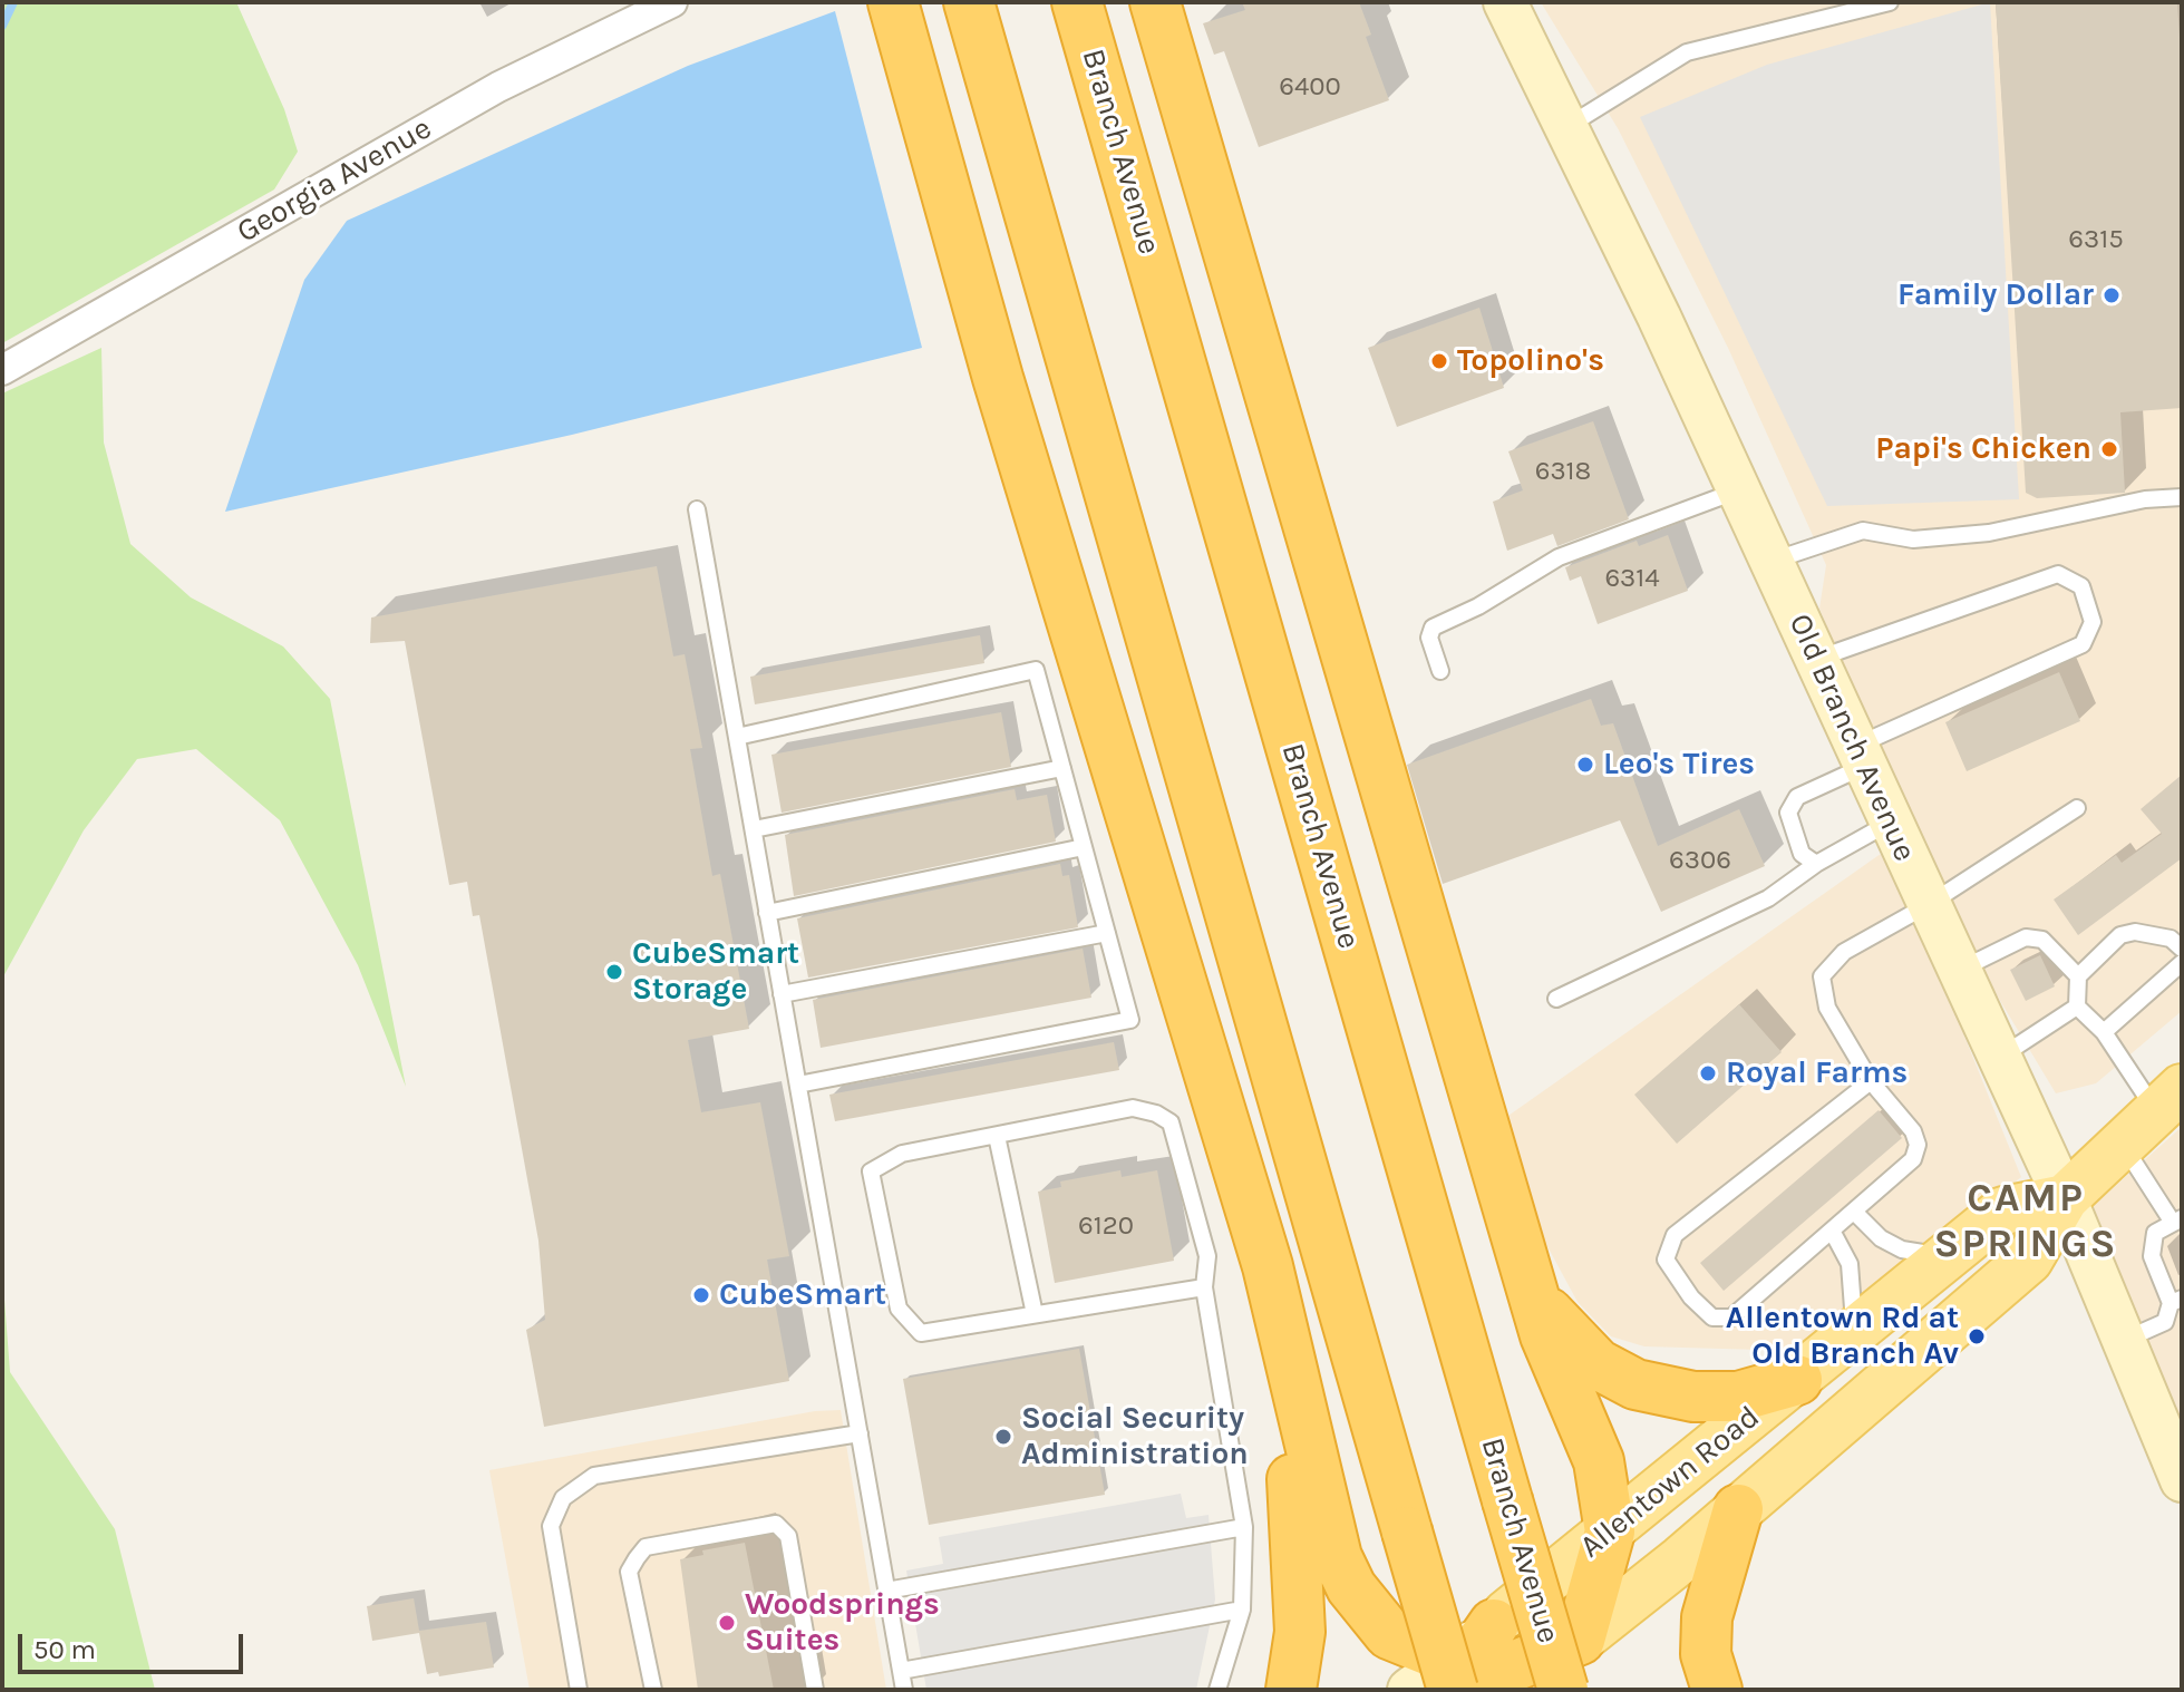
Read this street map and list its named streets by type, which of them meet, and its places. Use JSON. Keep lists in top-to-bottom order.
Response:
{
  "streets": {
    "highway": ["Branch Avenue"],
    "main road": ["Old Branch Avenue", "Allentown Road"],
    "street": ["Georgia Avenue"]
  },
  "crossings": [
    ["Old Branch Avenue", "Allentown Road"]
  ],
  "districts": ["CAMP SPRINGS"],
  "places": [
    "Family Dollar",
    "Topolino's",
    "Papi's Chicken",
    "Leo's Tires",
    "CubeSmart Storage",
    "Royal Farms",
    "CubeSmart",
    "Allentown Rd at Old Branch Av",
    "Social Security Administration",
    "Woodsprings Suites"
  ],
  "house_numbers": [
    "6400",
    "6315",
    "6318",
    "6314",
    "6306",
    "6120"
  ],
  "scale_bar": "50 m"
}
